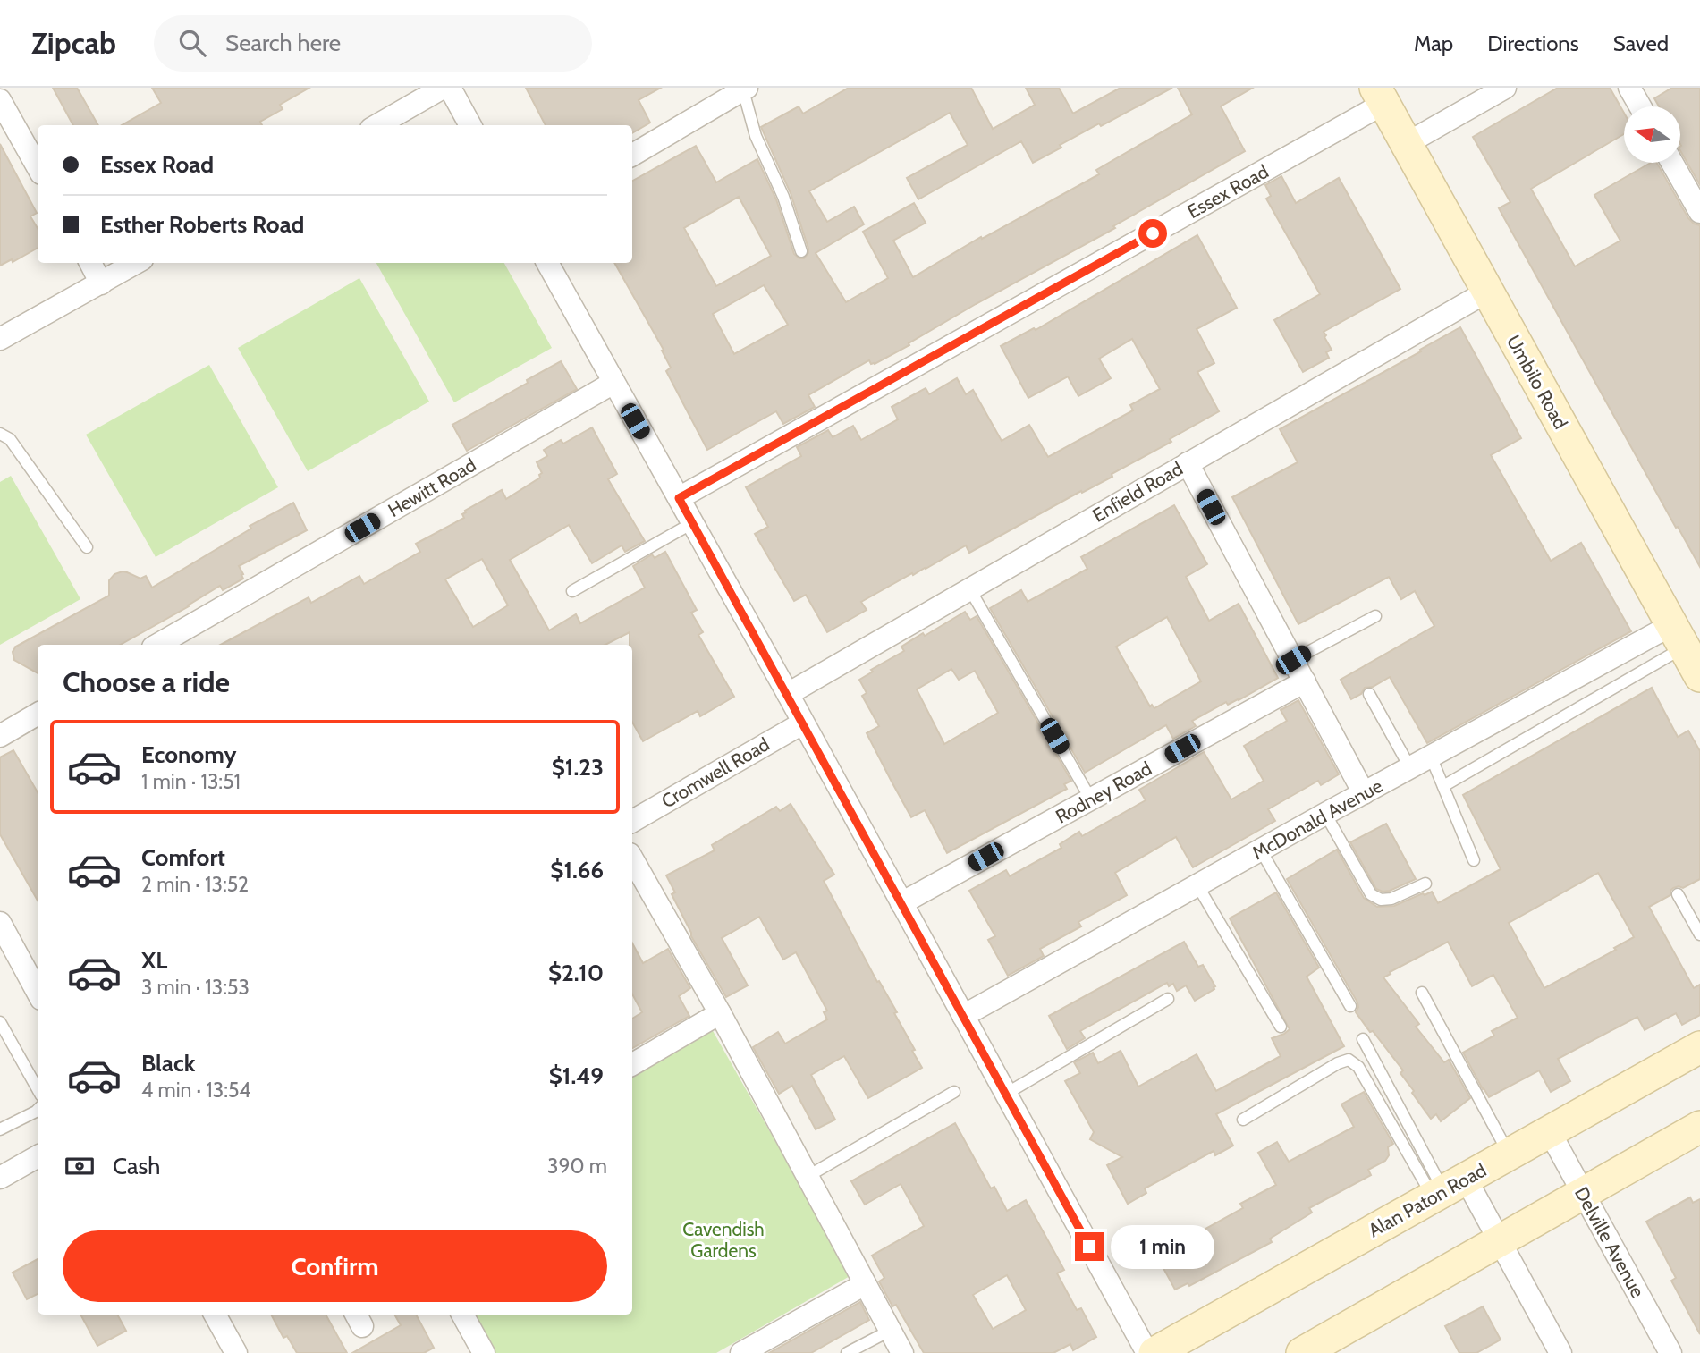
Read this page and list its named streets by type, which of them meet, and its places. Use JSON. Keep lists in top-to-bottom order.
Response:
{
  "streets": {
    "street": [
      "Essex Road",
      "Umbilo Road",
      "Hewitt Road",
      "Enfield Road",
      "Cromwell Road",
      "Rodney Road",
      "McDonald Avenue",
      "Alan Paton Road",
      "Delville Avenue"
    ]
  },
  "crossings": [
    ["Essex Road", "Umbilo Road"],
    ["Umbilo Road", "Enfield Road"],
    ["Umbilo Road", "McDonald Avenue"],
    ["Alan Paton Road", "Delville Avenue"]
  ],
  "parks": ["Cavendish Gardens"],
  "north": "left",
  "page": {
    "header": "Zipcab",
    "search": "Search here",
    "nav": ["Map", "Directions", "Saved"],
    "banner": ["Essex Road", "Esther Roberts Road"],
    "heading": "Choose a ride",
    "list": [
      {
        "name": "Economy",
        "note": "1 min · 13:51",
        "value": "$1.23"
      },
      {
        "name": "Comfort",
        "note": "2 min · 13:52",
        "value": "$1.66"
      },
      {
        "name": "XL",
        "note": "3 min · 13:53",
        "value": "$2.10"
      },
      {
        "name": "Black",
        "note": "4 min · 13:54",
        "value": "$1.49"
      }
    ],
    "pay": ["Cash", "390 m"],
    "buttons": "Confirm",
    "bubble": "1 min"
  }
}
